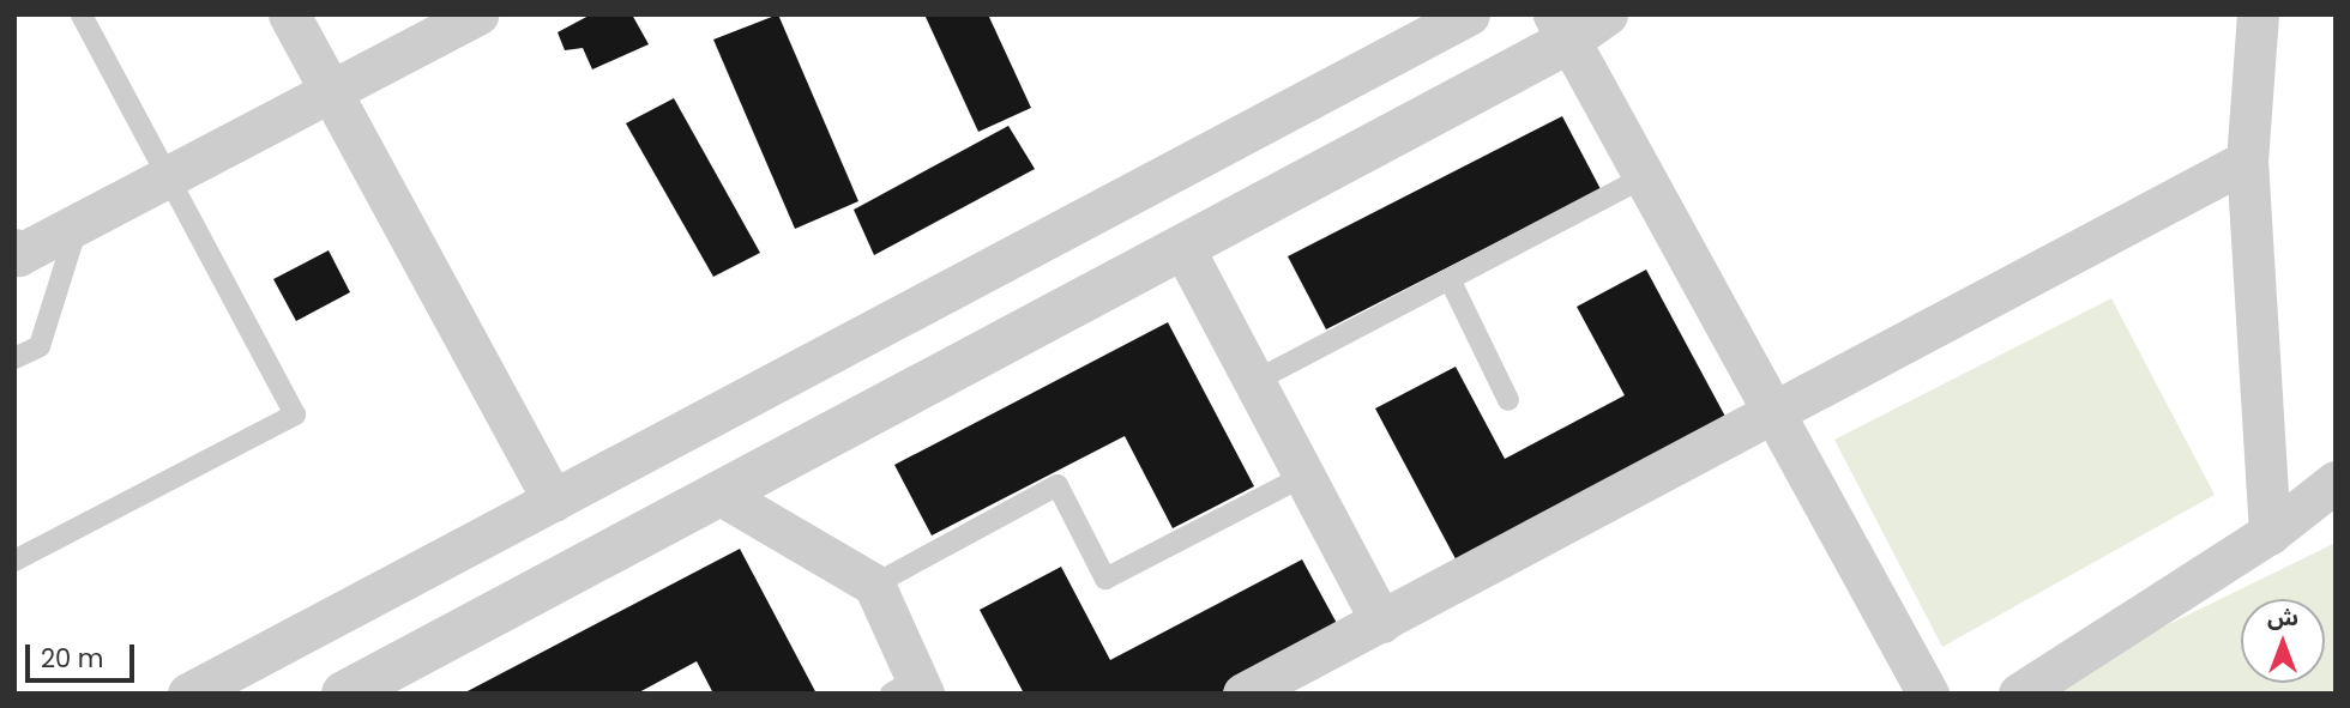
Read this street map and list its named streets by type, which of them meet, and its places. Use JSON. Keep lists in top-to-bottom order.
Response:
{
  "scale_bar": "20 m",
  "north": "top"
}
